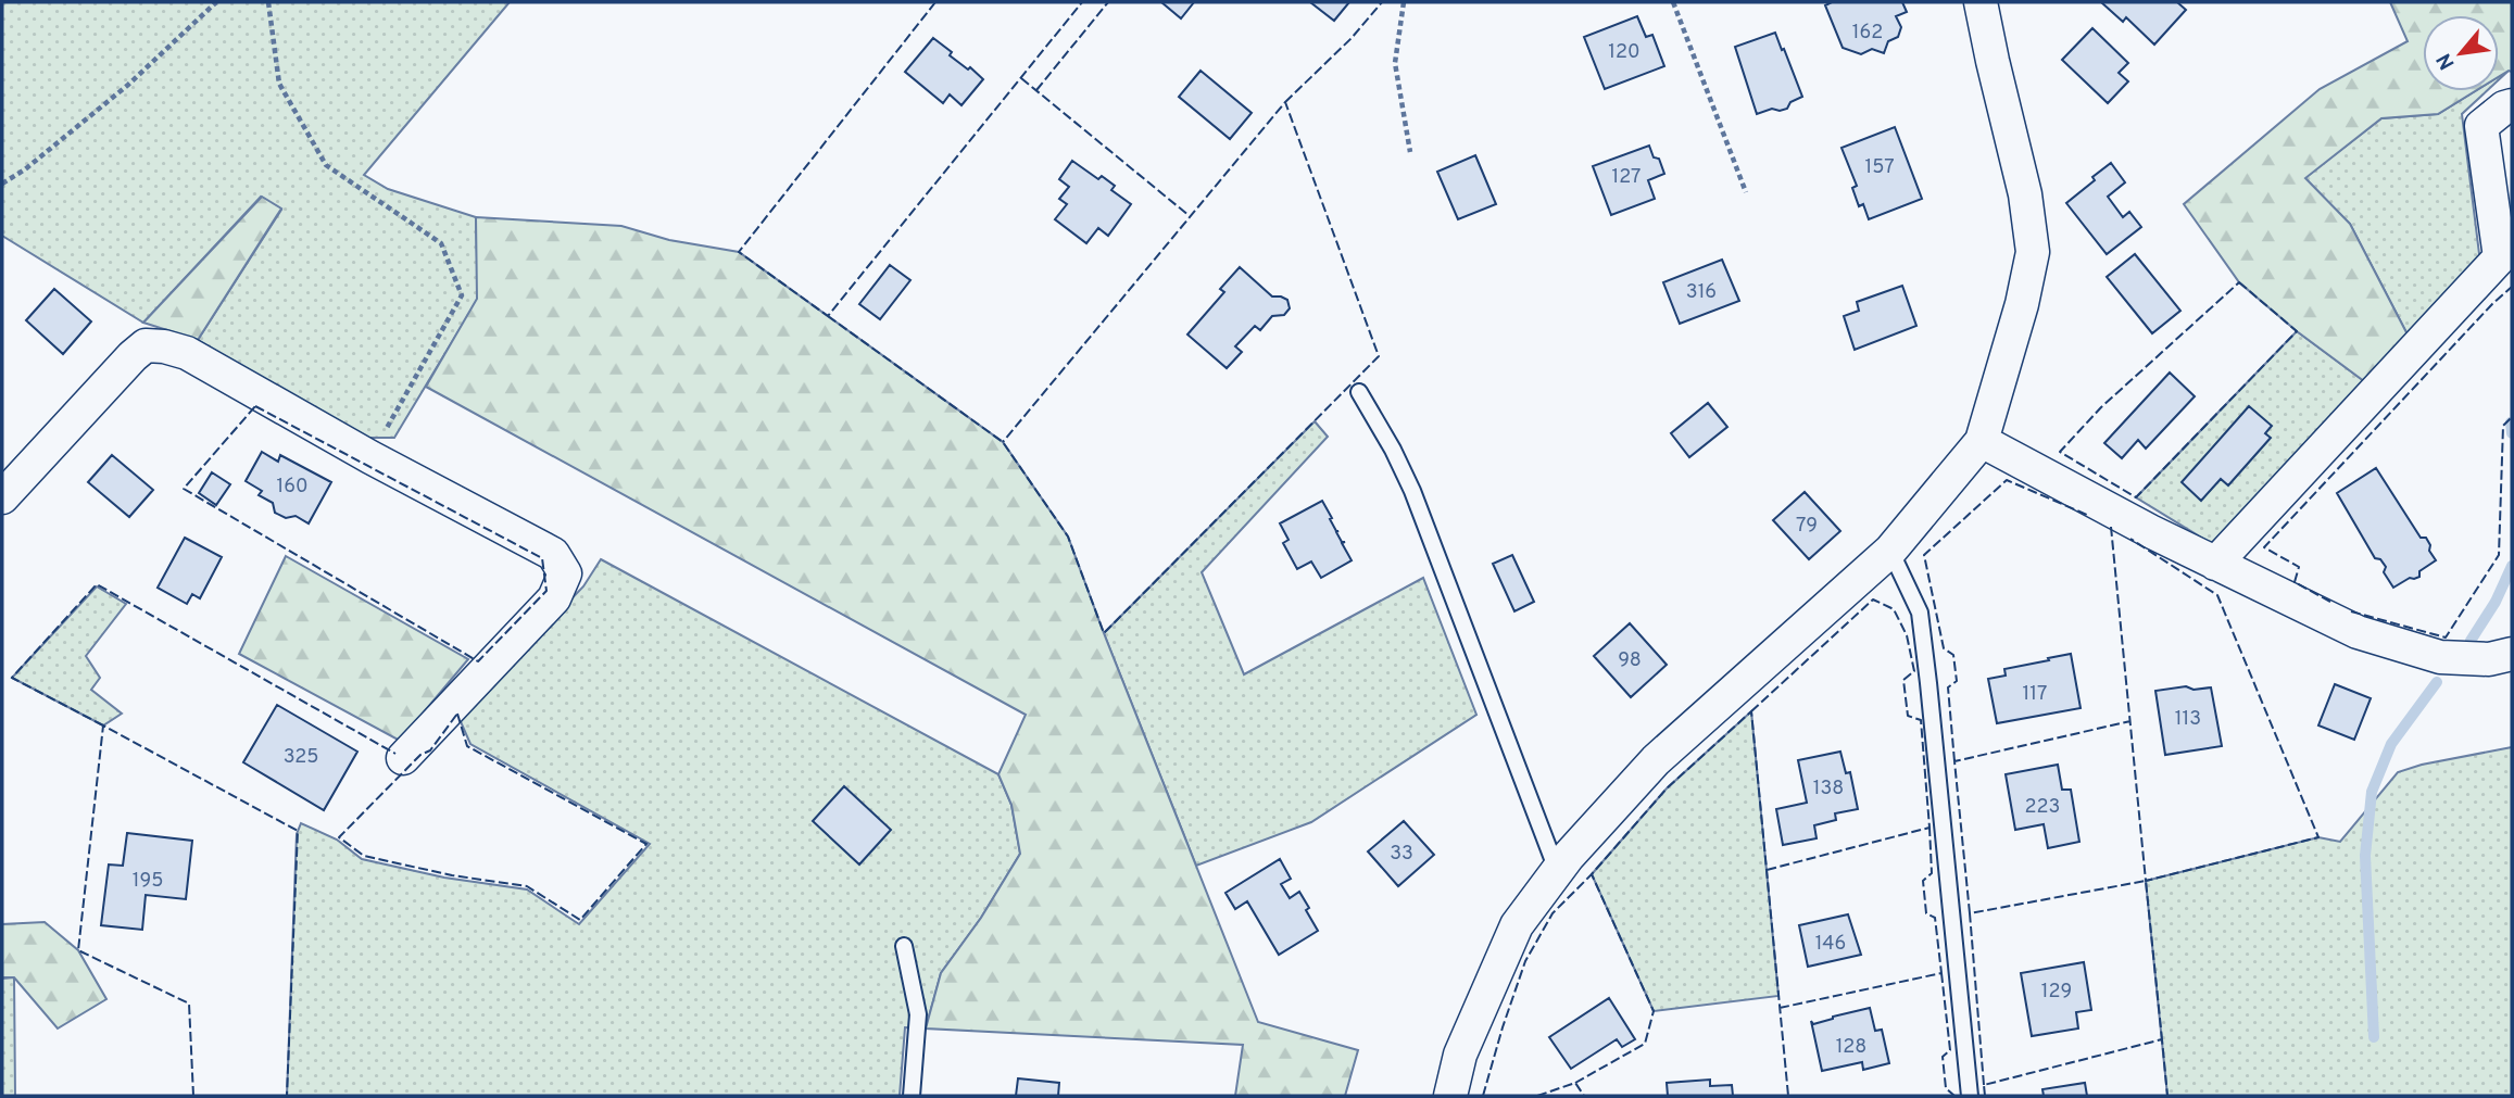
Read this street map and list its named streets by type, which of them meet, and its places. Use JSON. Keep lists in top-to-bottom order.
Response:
{
  "house_numbers": [
    "162",
    "120",
    "157",
    "127",
    "316",
    "160",
    "79",
    "98",
    "117",
    "113",
    "325",
    "138",
    "223",
    "33",
    "195",
    "146",
    "129",
    "128"
  ],
  "north": "bottom left"
}
